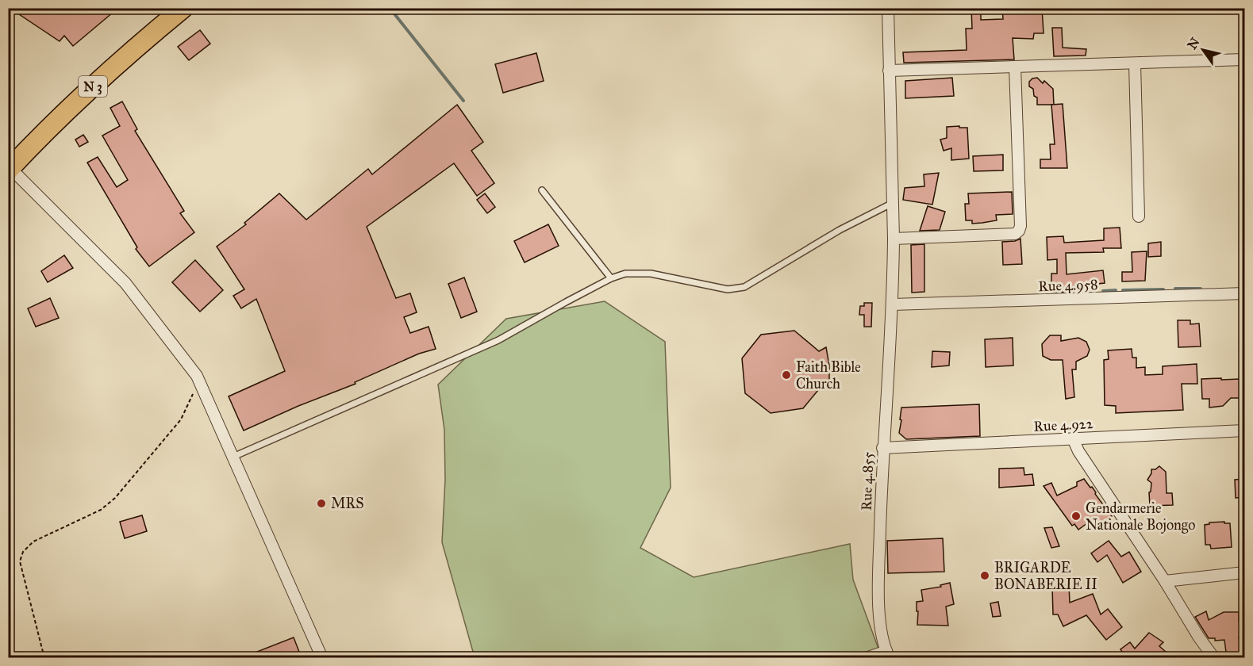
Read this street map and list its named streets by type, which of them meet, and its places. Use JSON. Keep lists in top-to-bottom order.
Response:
{
  "streets": {
    "highway": ["N 3"],
    "street": ["Rue 4.958", "Rue 4.922", "Rue 4.855"]
  },
  "crossings": [
    ["Rue 4.958", "Rue 4.855"],
    ["Rue 4.922", "Rue 4.855"]
  ],
  "places": [
    "Faith Bible Church",
    "MRS",
    "Gendarmerie Nationale Bojongo",
    "BRIGARDE BONABERIE II"
  ],
  "north": "top left"
}
